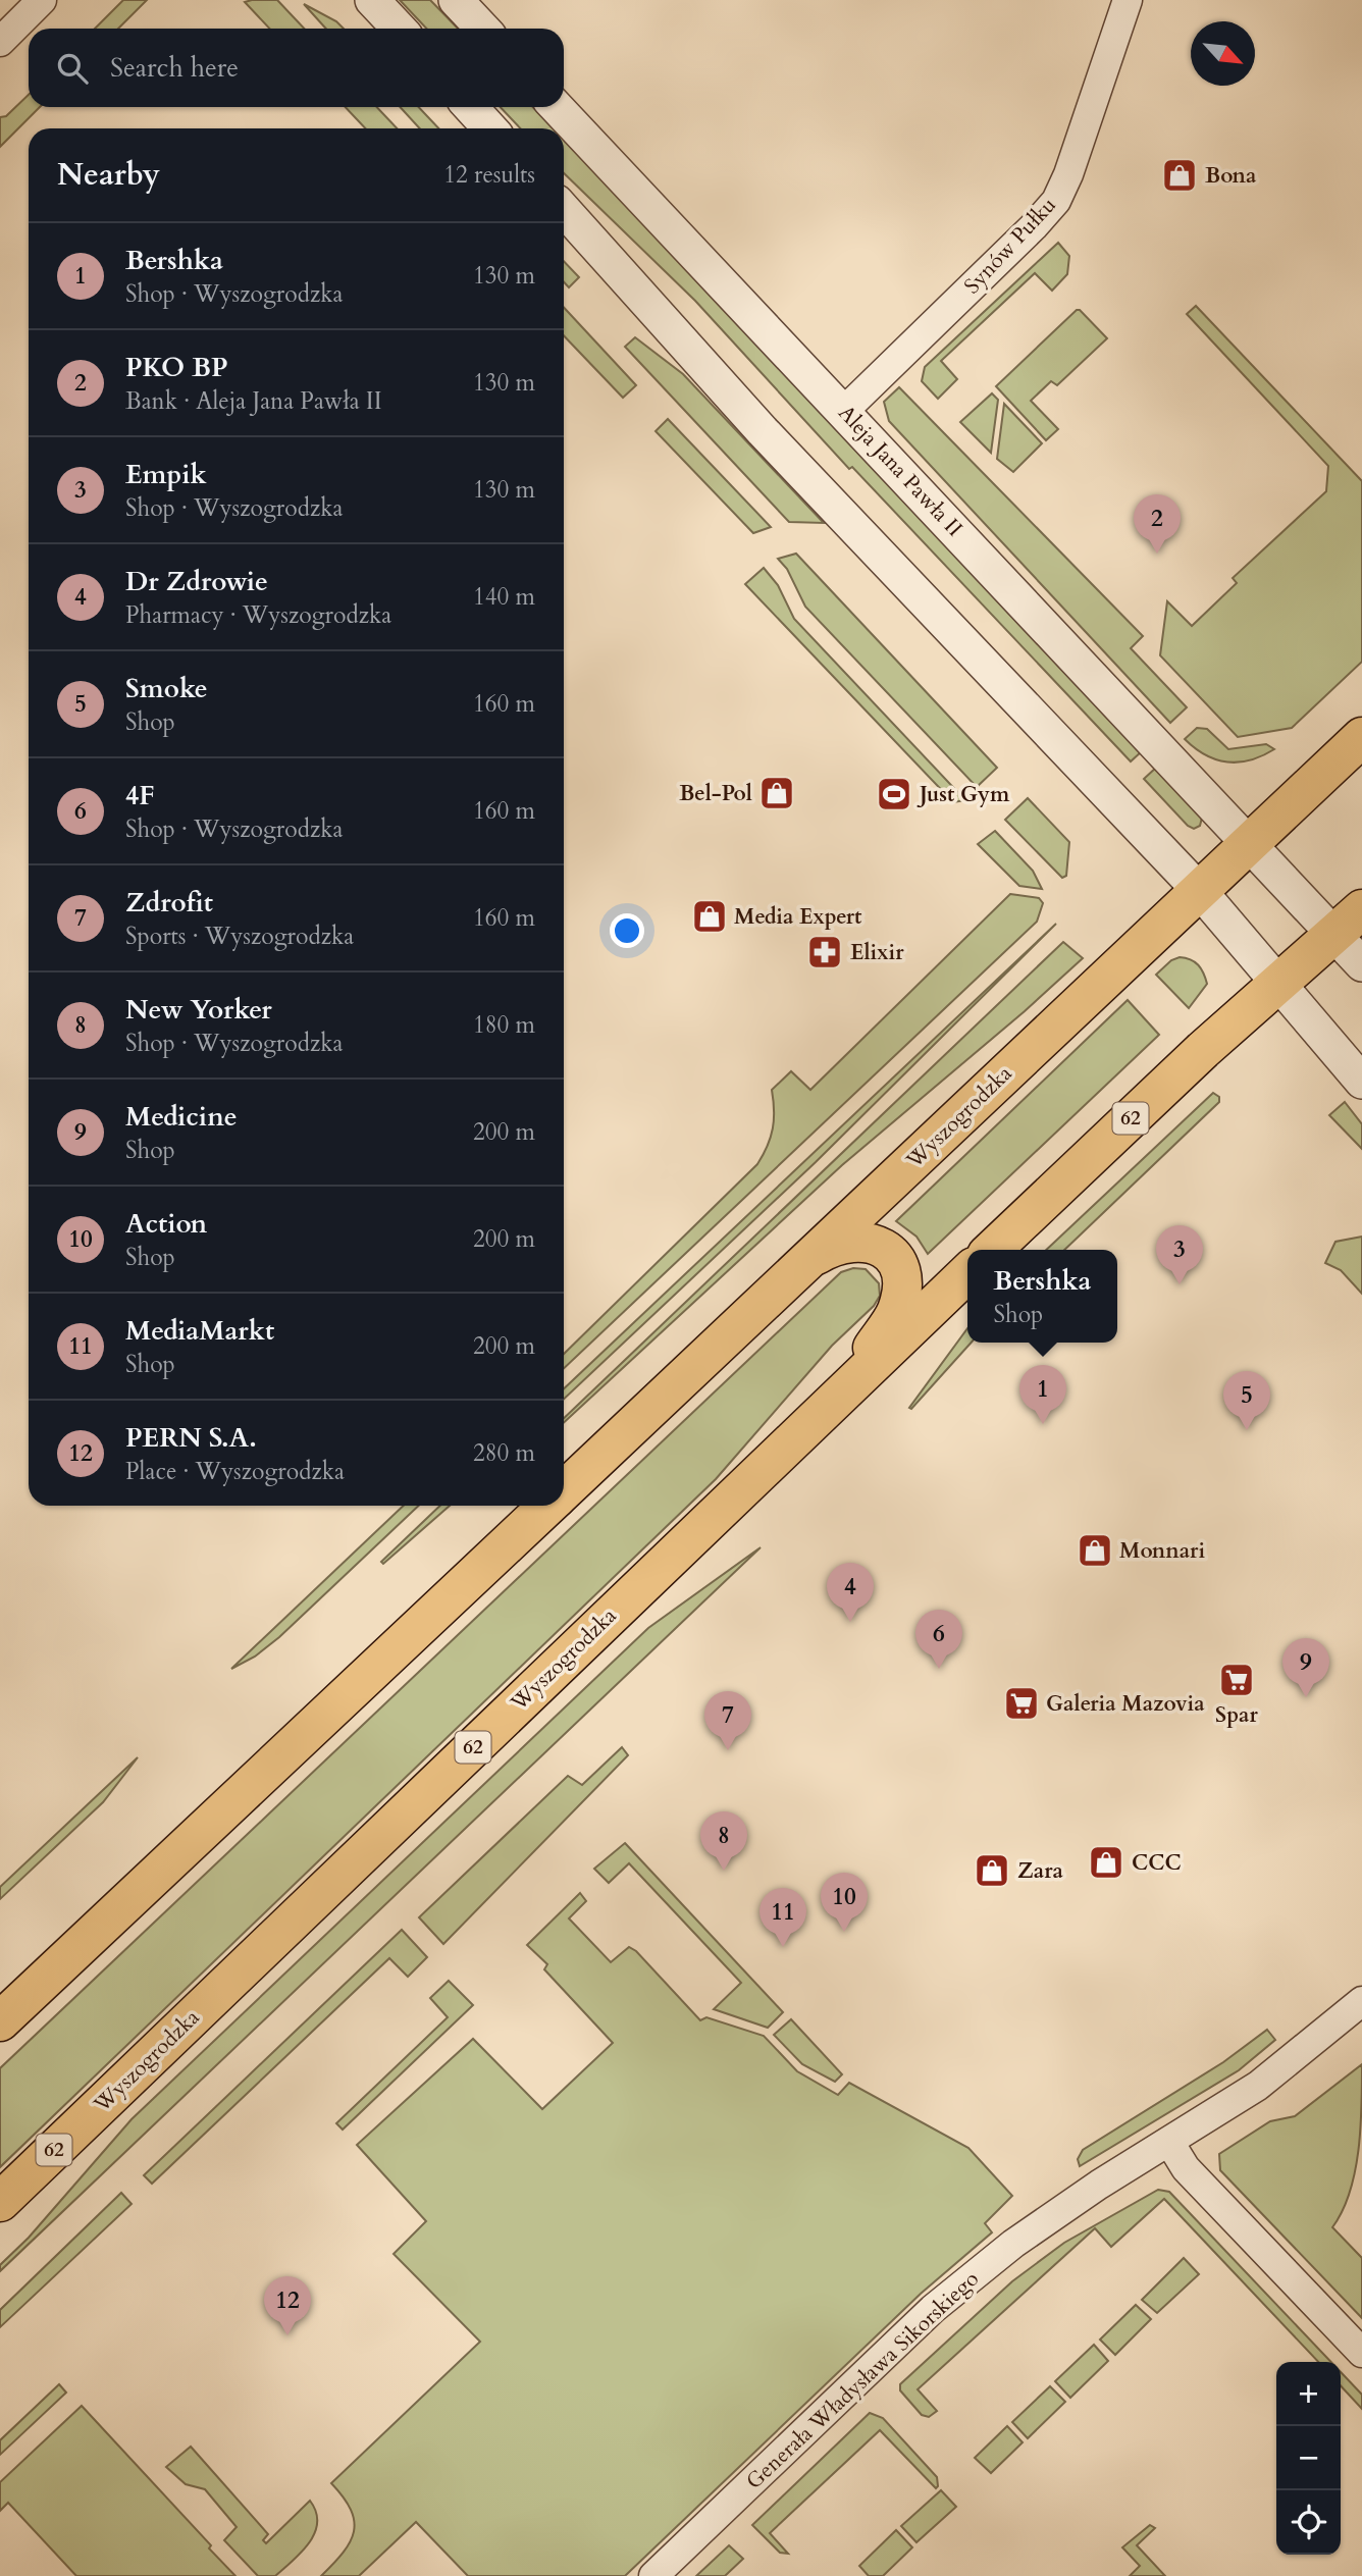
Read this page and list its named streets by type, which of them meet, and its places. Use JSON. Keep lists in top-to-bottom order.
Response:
{
  "streets": {
    "main road": ["Wyszogrodzka", "62"],
    "street": ["Synów Pułku", "Aleja Jana Pawła II", "Generała Władysława Sikorskiego"]
  },
  "crossings": [
    ["Synów Pułku", "Aleja Jana Pawła II"],
    ["Aleja Jana Pawła II", "Wyszogrodzka"],
    ["Aleja Jana Pawła II", "62"]
  ],
  "places": {
    "shop": [
      "Bona",
      "Bel-Pol",
      "Media Expert",
      "Monnari",
      "CCC",
      "Zara"
    ],
    "sports": ["Just Gym"],
    "pharmacy": ["Elixir"],
    "supermarket": ["Spar", "Galeria Mazovia"]
  },
  "north": "bottom right",
  "page": {
    "search": "Search here",
    "heading": ["Nearby", "12 results"],
    "list": [
      {
        "mark": "1",
        "name": "Bershka",
        "note": "Shop · Wyszogrodzka",
        "value": "130 m"
      },
      {
        "mark": "2",
        "name": "PKO BP",
        "note": "Bank · Aleja Jana Pawła II",
        "value": "130 m"
      },
      {
        "mark": "3",
        "name": "Empik",
        "note": "Shop · Wyszogrodzka",
        "value": "130 m"
      },
      {
        "mark": "4",
        "name": "Dr Zdrowie",
        "note": "Pharmacy · Wyszogrodzka",
        "value": "140 m"
      },
      {
        "mark": "5",
        "name": "Smoke",
        "note": "Shop",
        "value": "160 m"
      },
      {
        "mark": "6",
        "name": "4F",
        "note": "Shop · Wyszogrodzka",
        "value": "160 m"
      },
      {
        "mark": "7",
        "name": "Zdrofit",
        "note": "Sports · Wyszogrodzka",
        "value": "160 m"
      },
      {
        "mark": "8",
        "name": "New Yorker",
        "note": "Shop · Wyszogrodzka",
        "value": "180 m"
      },
      {
        "mark": "9",
        "name": "Medicine",
        "note": "Shop",
        "value": "200 m"
      },
      {
        "mark": "10",
        "name": "Action",
        "note": "Shop",
        "value": "200 m"
      },
      {
        "mark": "11",
        "name": "MediaMarkt",
        "note": "Shop",
        "value": "200 m"
      },
      {
        "mark": "12",
        "name": "PERN S.A.",
        "note": "Place · Wyszogrodzka",
        "value": "280 m"
      }
    ],
    "pins": [
      "2",
      "3",
      "1",
      "5",
      "4",
      "6",
      "9",
      "7",
      "8",
      "10",
      "11",
      "12"
    ],
    "popup": ["Bershka", "Shop"],
    "map_buttons": ["+", "−"]
  }
}
